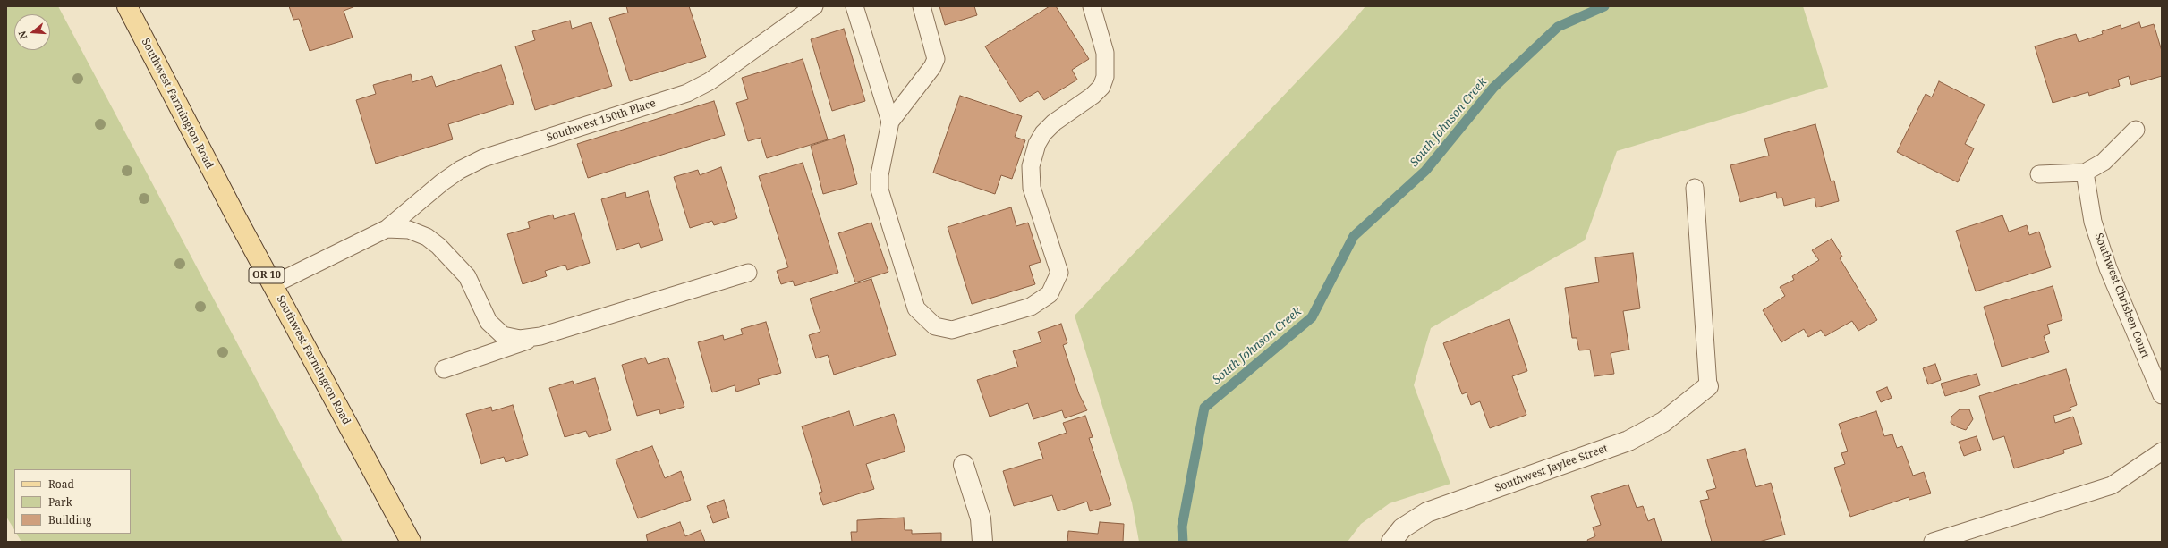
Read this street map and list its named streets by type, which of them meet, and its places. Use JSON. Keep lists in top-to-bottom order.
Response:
{
  "streets": {
    "main road": ["Southwest Farmington Road", "OR 10"],
    "street": ["Southwest Jaylee Street"],
    "lane": ["Southwest 150th Place", "Southwest Chrisben Court"]
  },
  "crossings": [
    ["Southwest Farmington Road", "Southwest 150th Place"]
  ],
  "water": ["South Johnson Creek"],
  "legend": ["Road", "Park", "Building"],
  "north": "left"
}
